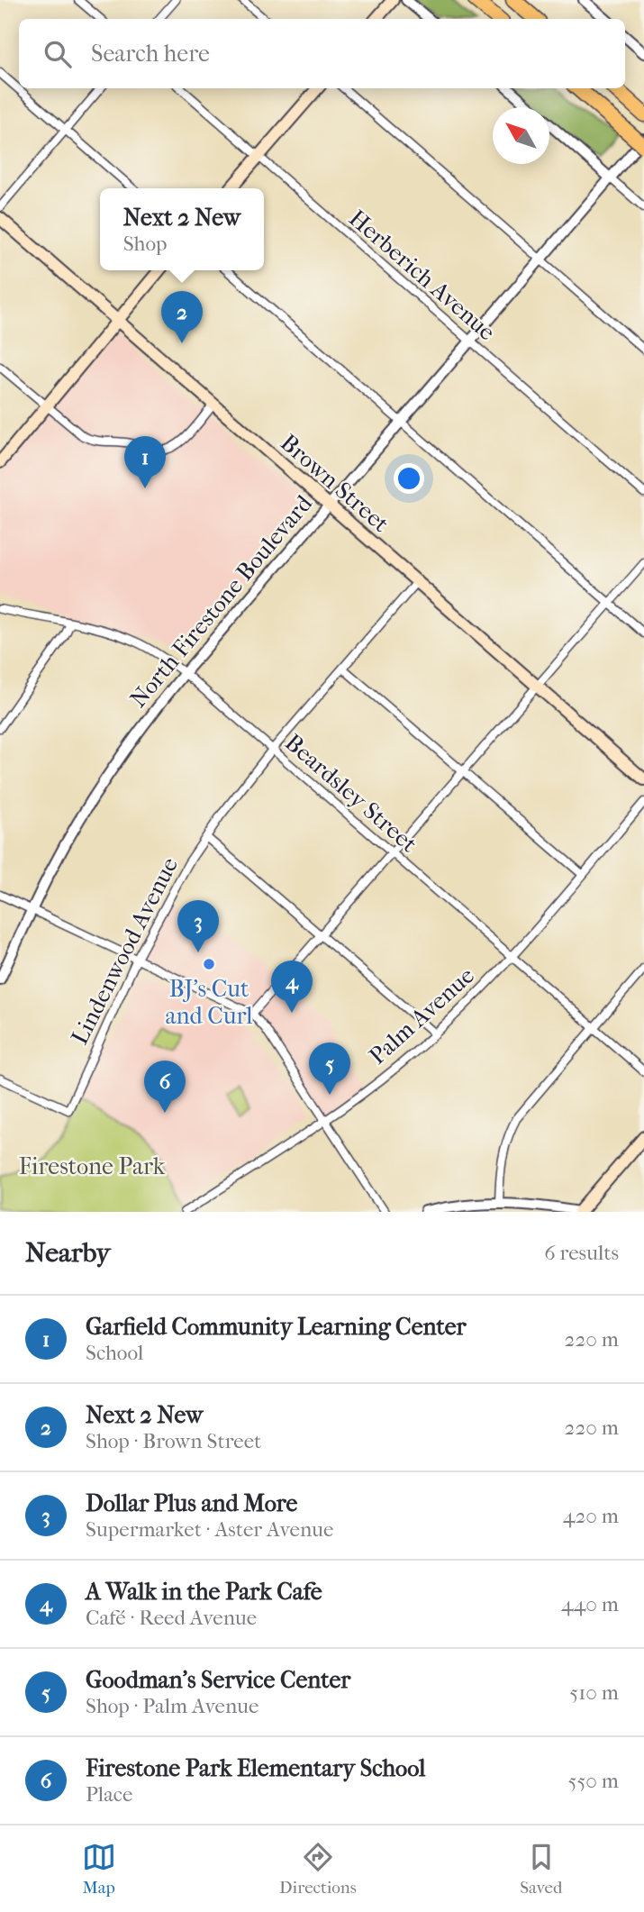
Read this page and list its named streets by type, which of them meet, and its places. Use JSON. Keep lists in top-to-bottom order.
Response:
{
  "streets": {
    "main road": ["Brown Street"],
    "street": [
      "Herberich Avenue",
      "North Firestone Boulevard",
      "Beardsley Street",
      "Lindenwood Avenue",
      "Palm Avenue"
    ]
  },
  "crossings": [
    ["Herberich Avenue", "North Firestone Boulevard"],
    ["Brown Street", "North Firestone Boulevard"],
    ["Brown Street", "Lindenwood Avenue"],
    ["North Firestone Boulevard", "Beardsley Street"],
    ["Beardsley Street", "Lindenwood Avenue"],
    ["Beardsley Street", "Palm Avenue"]
  ],
  "parks": ["Firestone Park"],
  "places": ["BJ's Cut and Curl"],
  "north": "top left",
  "page": {
    "search": "Search here",
    "popup": ["Next 2 New", "Shop"],
    "pins": [
      "2",
      "1",
      "3",
      "4",
      "5",
      "6"
    ],
    "heading": ["Nearby", "6 results"],
    "list": [
      {
        "mark": "1",
        "name": "Garfield Community Learning Center",
        "note": "School",
        "value": "220 m"
      },
      {
        "mark": "2",
        "name": "Next 2 New",
        "note": "Shop · Brown Street",
        "value": "220 m"
      },
      {
        "mark": "3",
        "name": "Dollar Plus and More",
        "note": "Supermarket · Aster Avenue",
        "value": "420 m"
      },
      {
        "mark": "4",
        "name": "A Walk in the Park Cafe",
        "note": "Café · Reed Avenue",
        "value": "440 m"
      },
      {
        "mark": "5",
        "name": "Goodman's Service Center",
        "note": "Shop · Palm Avenue",
        "value": "510 m"
      },
      {
        "mark": "6",
        "name": "Firestone Park Elementary School",
        "note": "Place",
        "value": "550 m"
      }
    ],
    "nav": ["Map", "Directions", "Saved"]
  }
}
